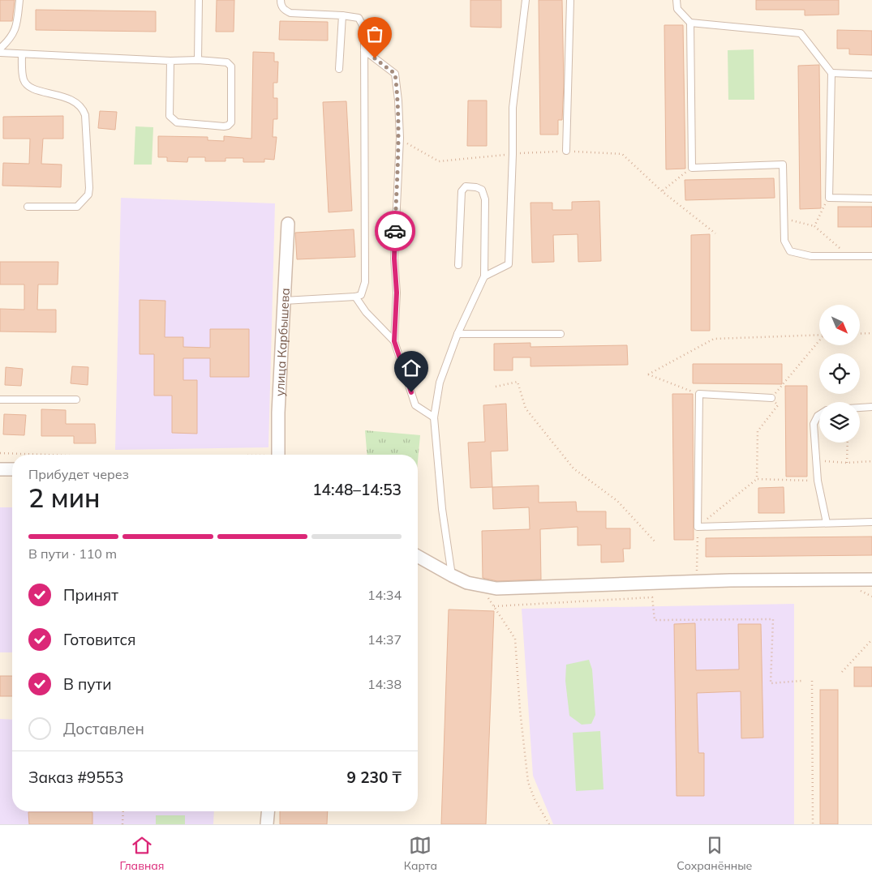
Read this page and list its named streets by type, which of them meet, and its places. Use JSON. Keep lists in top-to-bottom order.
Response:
{
  "streets": {
    "street": ["улица Карбышева"]
  },
  "north": "bottom right",
  "page": {
    "heading": ["2 мин", "Прибудет через", "14:48–14:53"],
    "panel": ["Заказ #9553", "9 230 ₸"],
    "bar": "В пути · 110 m",
    "list": [
      ["Принят", "14:34"],
      ["Готовится", "14:37"],
      ["В пути", "14:38"],
      "Доставлен"
    ],
    "tabs": ["Главная", "Карта", "Сохранённые"]
  }
}
